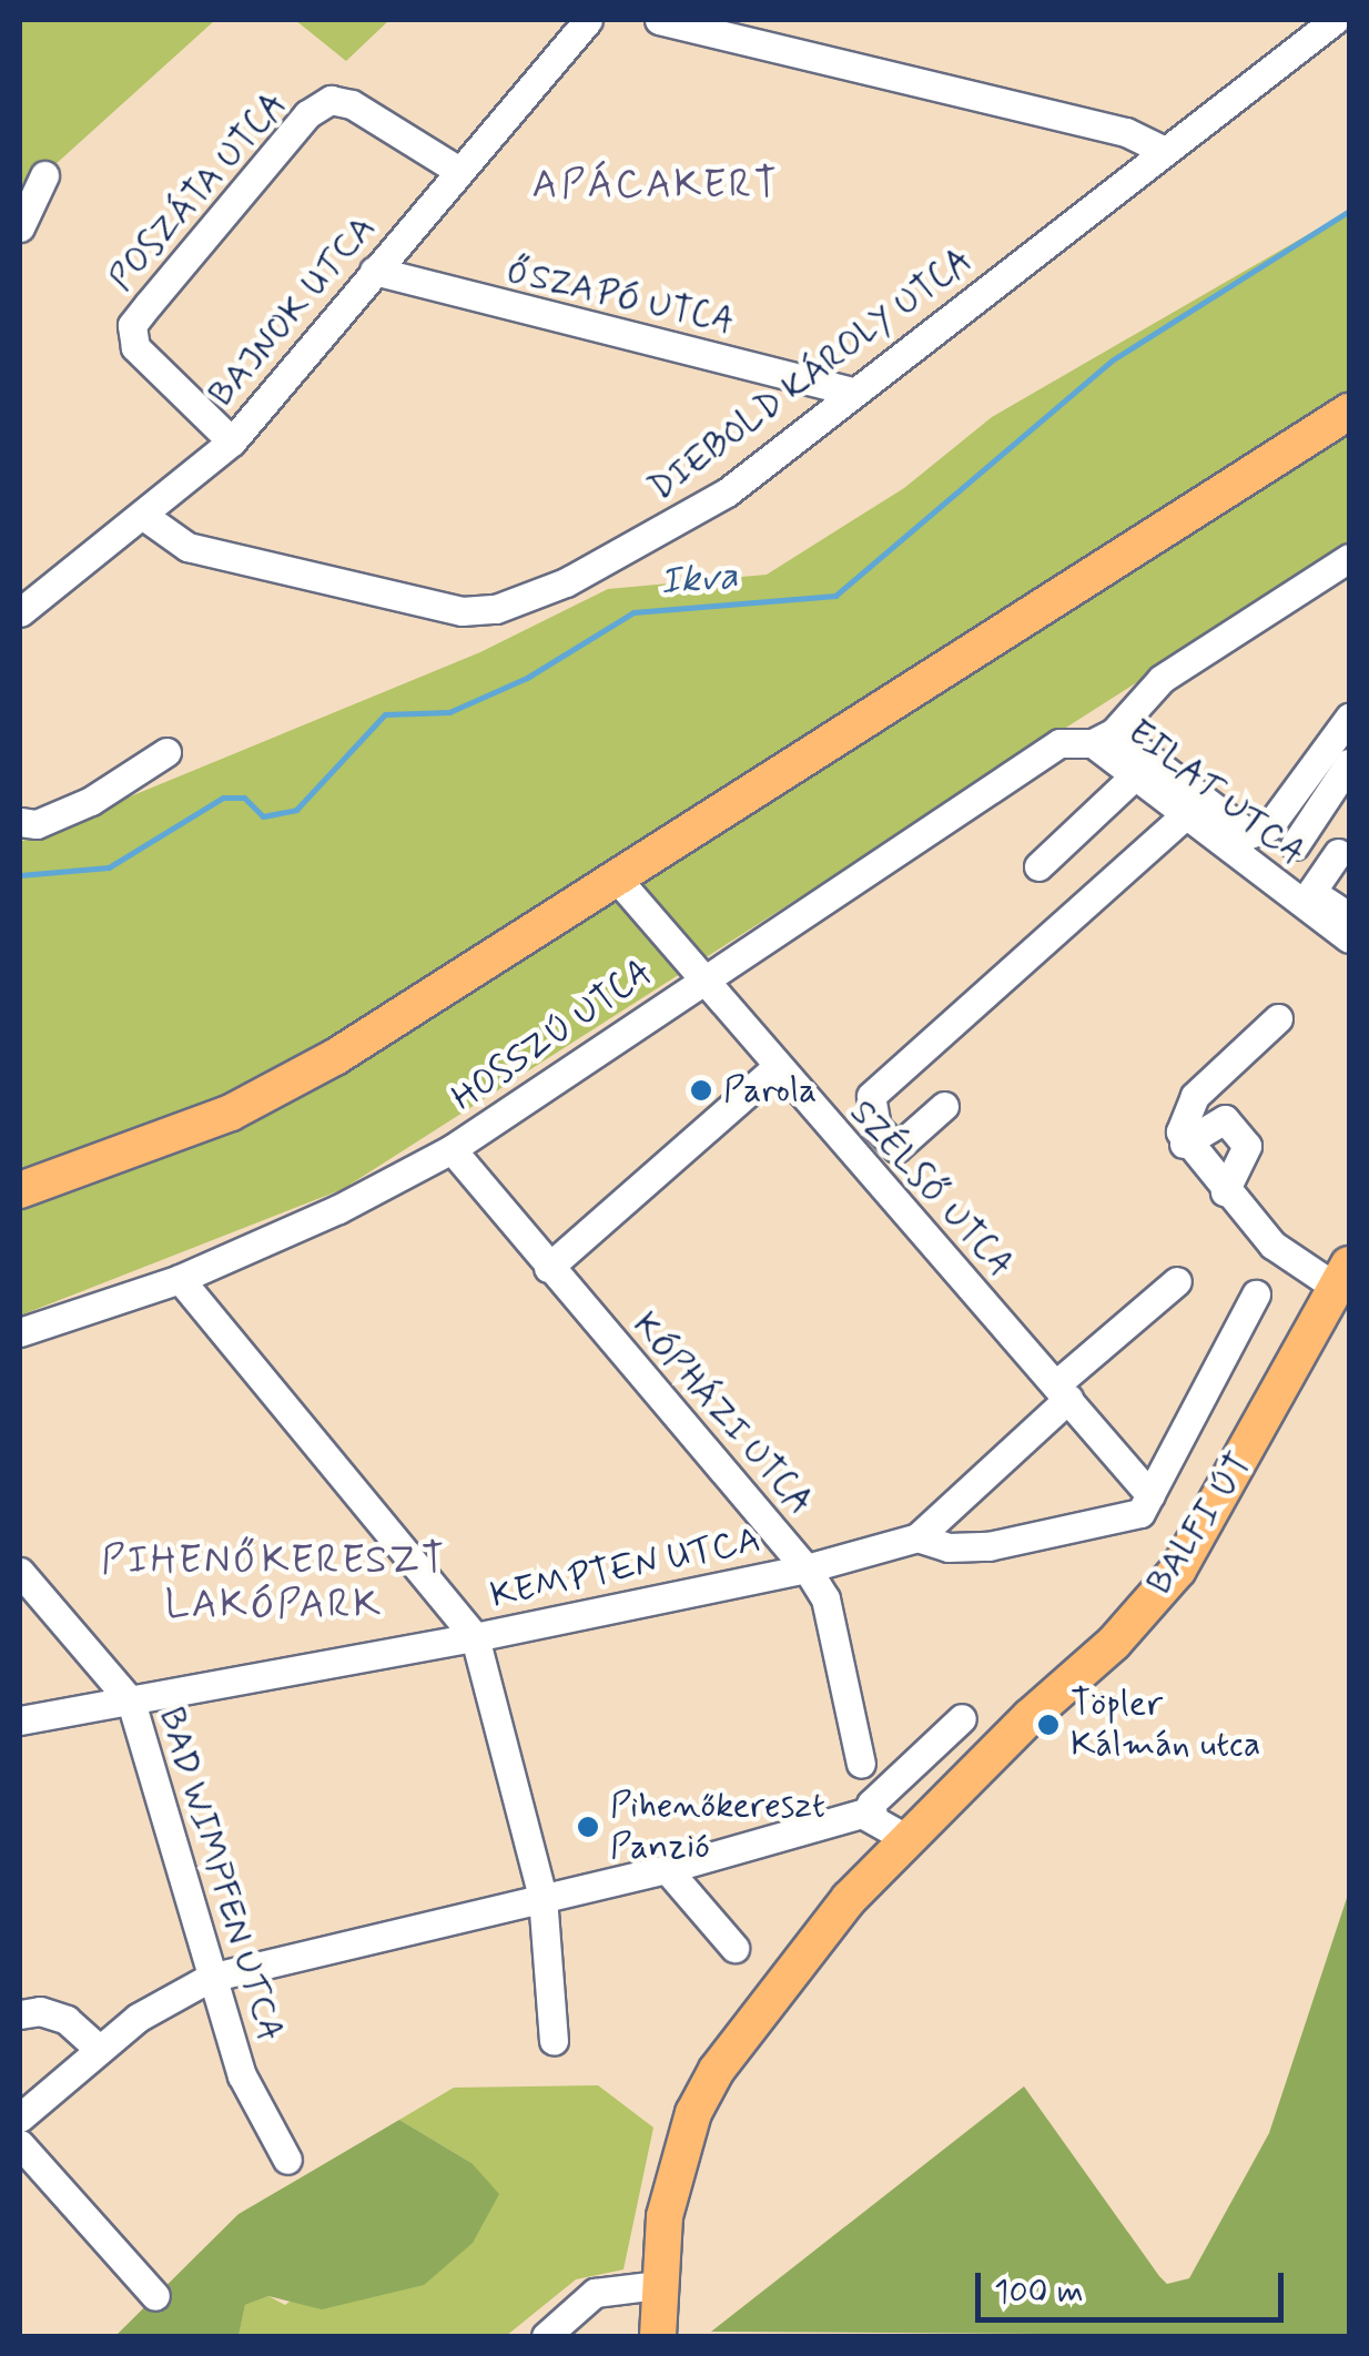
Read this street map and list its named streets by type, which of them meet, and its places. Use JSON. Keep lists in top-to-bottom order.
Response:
{
  "streets": {
    "main road": ["BALFI ÚT"],
    "street": [
      "POSZÁTA UTCA",
      "ŐSZAPÓ UTCA",
      "BAJNOK UTCA",
      "DIEBOLD KÁROLY UTCA",
      "EILAT UTCA",
      "HOSSZÚ UTCA",
      "SZÉLSŐ UTCA",
      "KÓPHÁZI UTCA",
      "KEMPTEN UTCA",
      "BAD WIMPFEN UTCA"
    ]
  },
  "crossings": [
    ["POSZÁTA UTCA", "BAJNOK UTCA"],
    ["ŐSZAPÓ UTCA", "BAJNOK UTCA"],
    ["ŐSZAPÓ UTCA", "DIEBOLD KÁROLY UTCA"],
    ["BAJNOK UTCA", "DIEBOLD KÁROLY UTCA"],
    ["EILAT UTCA", "HOSSZÚ UTCA"],
    ["EILAT UTCA", "SZÉLSŐ UTCA"],
    ["HOSSZÚ UTCA", "SZÉLSŐ UTCA"],
    ["HOSSZÚ UTCA", "KÓPHÁZI UTCA"],
    ["SZÉLSŐ UTCA", "KEMPTEN UTCA"],
    ["KÓPHÁZI UTCA", "KEMPTEN UTCA"],
    ["KEMPTEN UTCA", "BAD WIMPFEN UTCA"]
  ],
  "districts": ["APÁCAKERT", "PIHENŐKERESZT LAKÓPARK"],
  "water": ["Ikva"],
  "places": ["Parola", "Töpler Kálmán utca", "Pihenőkereszt Panzió"],
  "scale_bar": "100 m"
}
